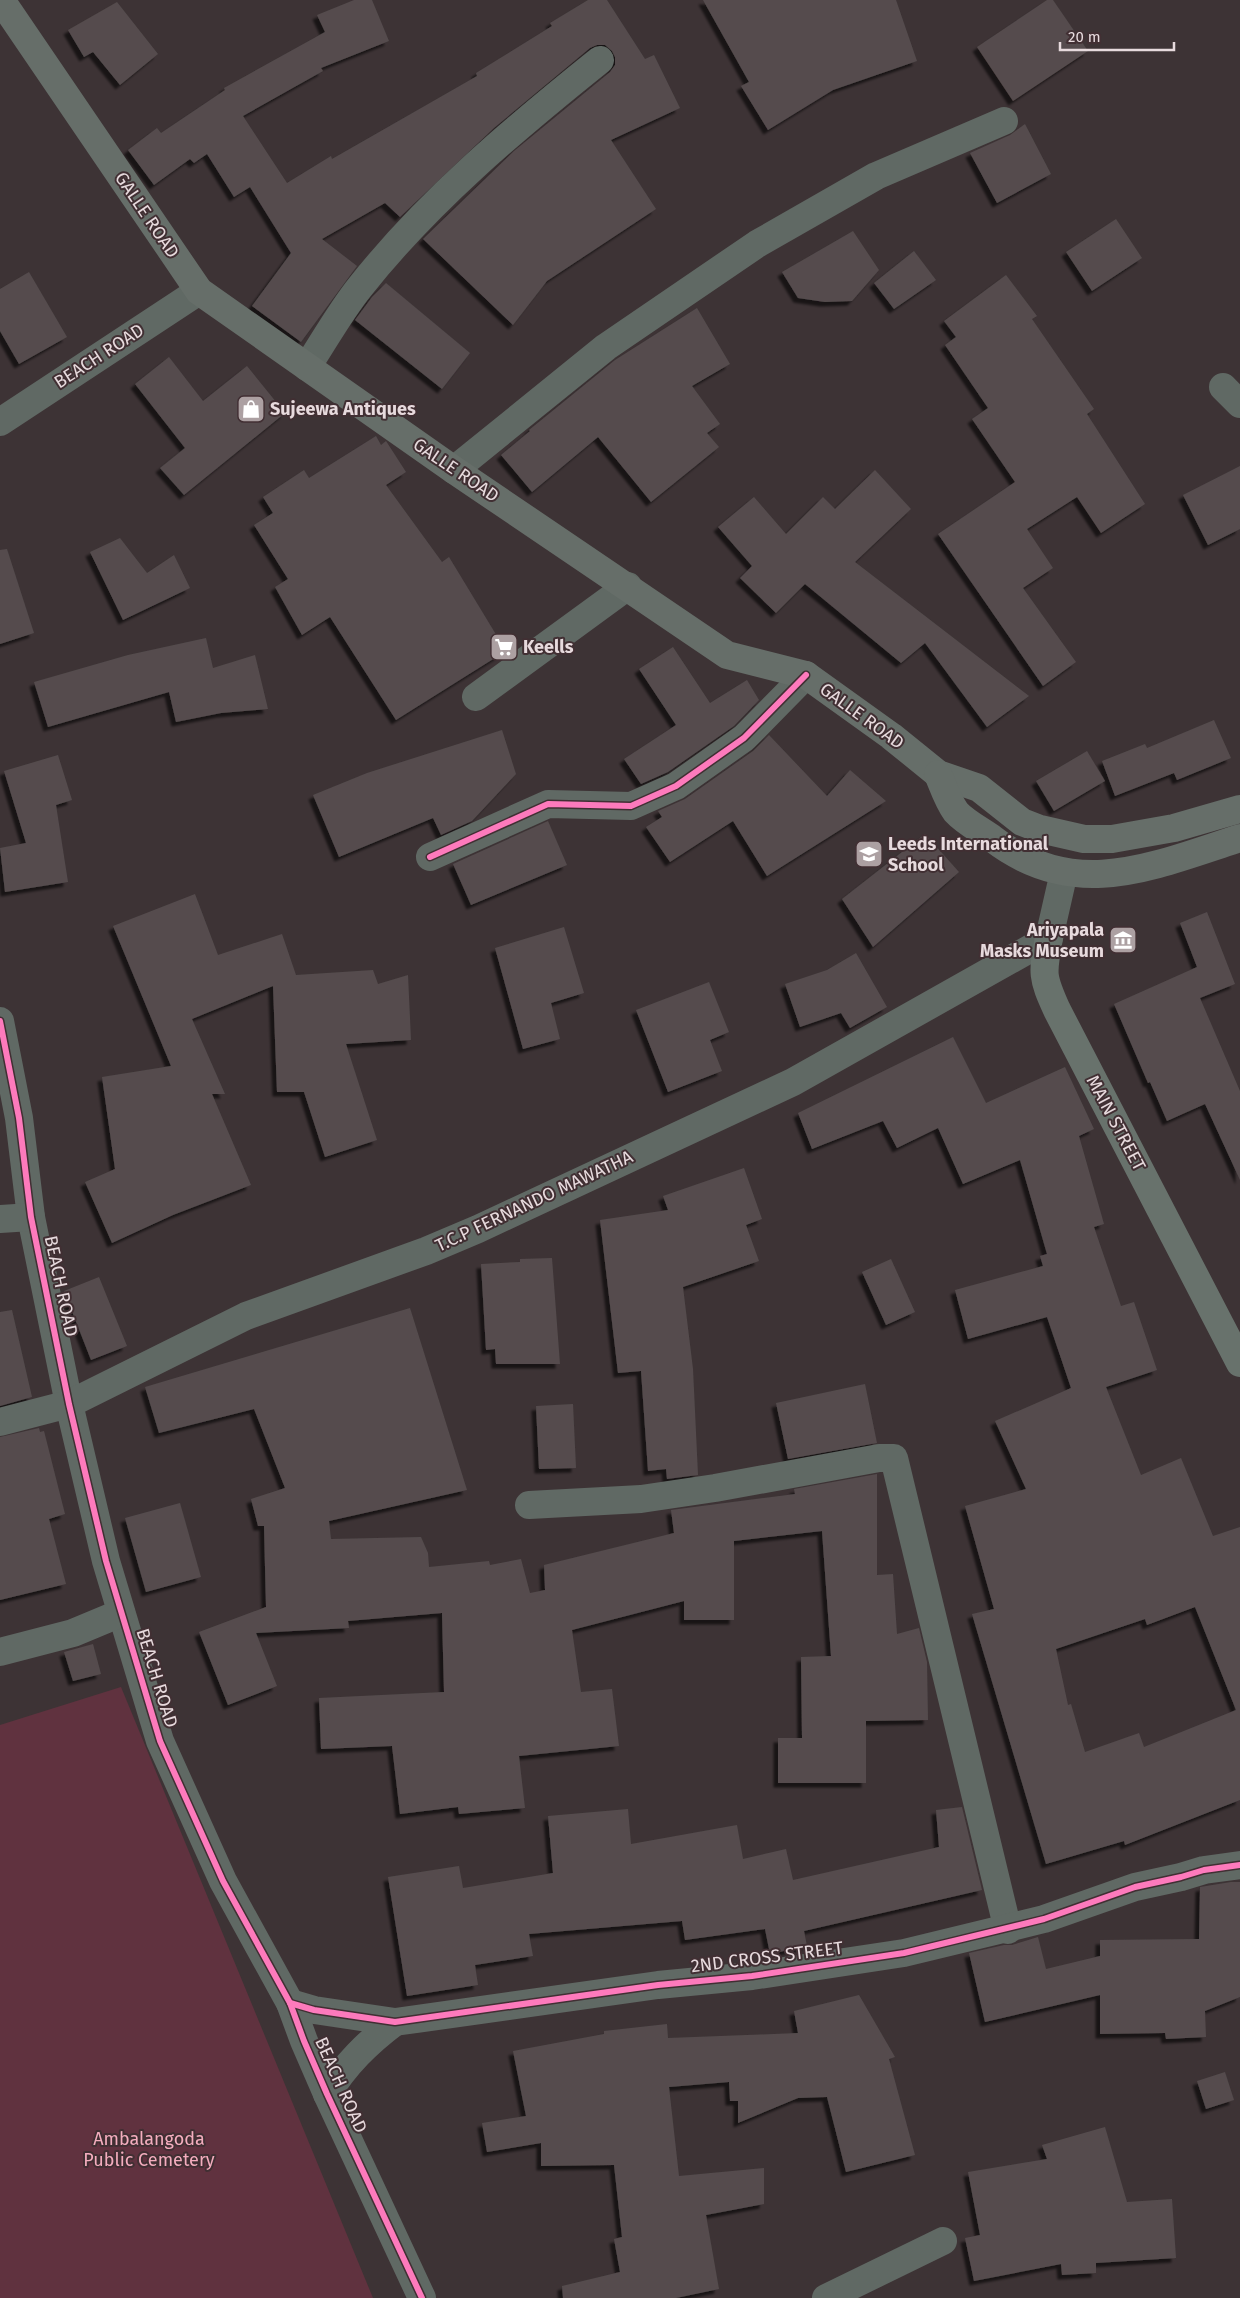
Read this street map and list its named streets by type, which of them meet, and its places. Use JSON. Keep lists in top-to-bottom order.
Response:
{
  "streets": {
    "highway": ["GALLE ROAD"],
    "main road": ["MAIN STREET"],
    "street": ["BEACH ROAD", "T.C.P FERNANDO MAWATHA", "2ND CROSS STREET"]
  },
  "crossings": [
    ["GALLE ROAD", "BEACH ROAD"],
    ["GALLE ROAD", "MAIN STREET"],
    ["BEACH ROAD", "T.C.P FERNANDO MAWATHA"],
    ["BEACH ROAD", "2ND CROSS STREET"],
    ["MAIN STREET", "T.C.P FERNANDO MAWATHA"]
  ],
  "parks": ["Ambalangoda Public Cemetery"],
  "places": {
    "shop": ["Sujeewa Antiques"],
    "supermarket": ["Keells"],
    "school or university": ["Leeds International School"],
    "museum": ["Ariyapala Masks Museum"]
  },
  "scale_bar": "20 m"
}
